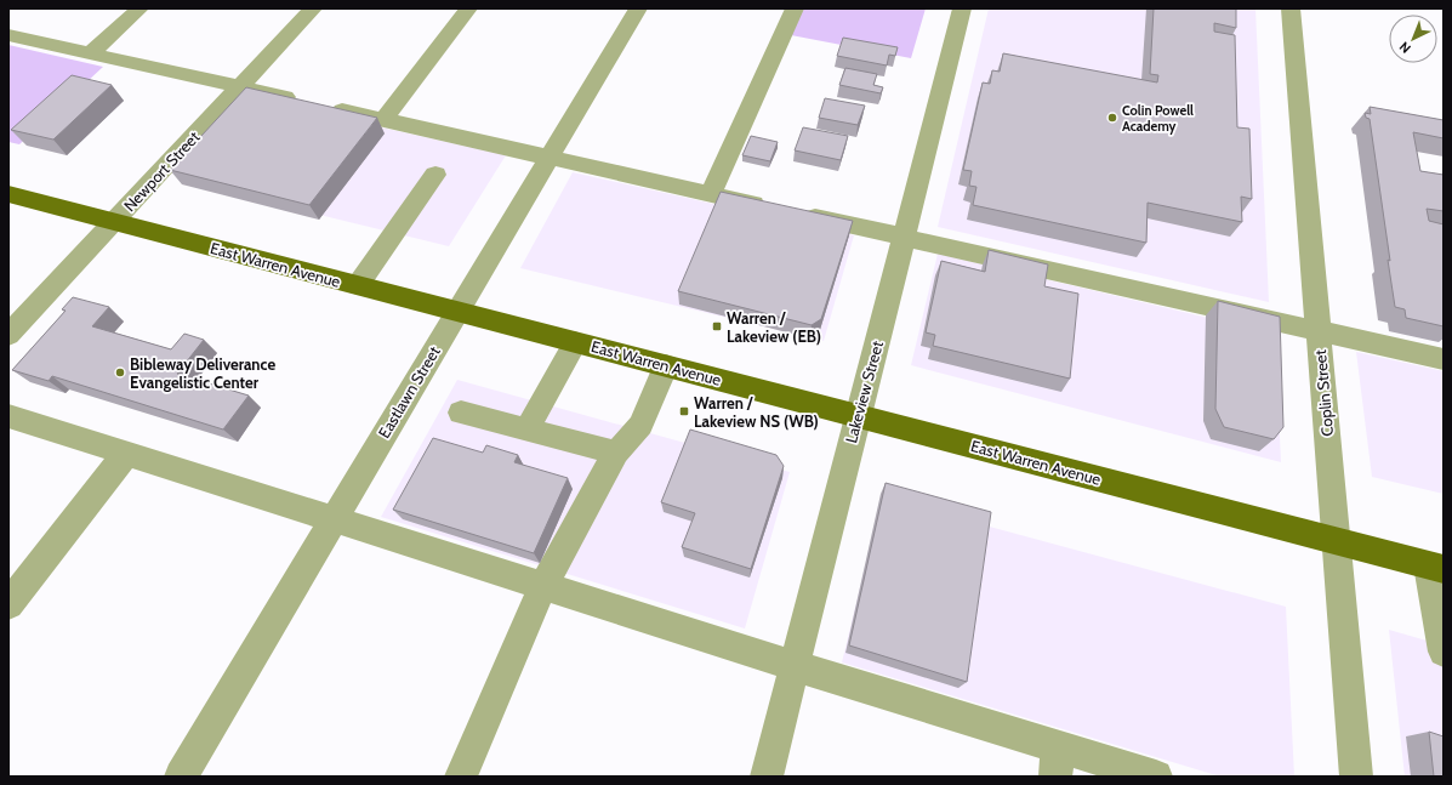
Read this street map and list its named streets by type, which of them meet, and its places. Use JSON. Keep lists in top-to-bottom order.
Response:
{
  "streets": {
    "main road": ["East Warren Avenue"],
    "street": [
      "Newport Street",
      "Eastlawn Street",
      "Lakeview Street",
      "Coplin Street"
    ]
  },
  "crossings": [
    ["Newport Street", "East Warren Avenue"],
    ["East Warren Avenue", "Eastlawn Street"],
    ["East Warren Avenue", "Lakeview Street"],
    ["East Warren Avenue", "Coplin Street"]
  ],
  "places": {
    "other": ["Colin Powell Academy", "Bibleway Deliverance Evangelistic Center"],
    "transit": ["Warren / Lakeview (EB)", "Warren / Lakeview NS (WB)"]
  },
  "north": "bottom left"
}
